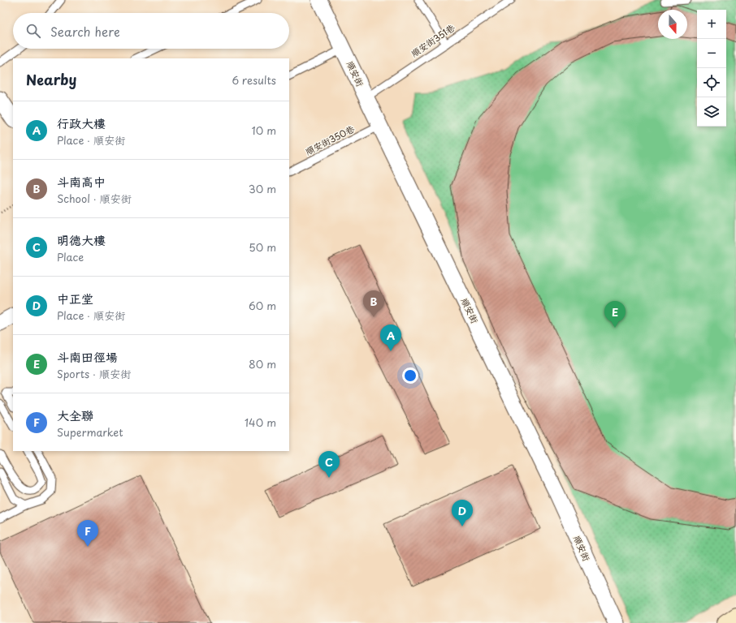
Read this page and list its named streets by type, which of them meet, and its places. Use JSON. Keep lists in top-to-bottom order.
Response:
{
  "streets": {
    "street": ["順安街"],
    "lane": ["順安街351巷", "順安街350巷"]
  },
  "crossings": [
    ["順安街351巷", "順安街"],
    ["順安街", "順安街350巷"]
  ],
  "north": "bottom",
  "page": {
    "map_buttons": ["+", "−"],
    "search": "Search here",
    "heading": ["Nearby", "6 results"],
    "list": [
      {
        "mark": "A",
        "name": "行政大樓",
        "note": "Place · 順安街",
        "value": "10 m"
      },
      {
        "mark": "B",
        "name": "斗南高中",
        "note": "School · 順安街",
        "value": "30 m"
      },
      {
        "mark": "C",
        "name": "明德大樓",
        "note": "Place",
        "value": "50 m"
      },
      {
        "mark": "D",
        "name": "中正堂",
        "note": "Place · 順安街",
        "value": "60 m"
      },
      {
        "mark": "E",
        "name": "斗南田徑場",
        "note": "Sports · 順安街",
        "value": "80 m"
      },
      {
        "mark": "F",
        "name": "大全聯",
        "note": "Supermarket",
        "value": "140 m"
      }
    ],
    "pins": [
      "B",
      "E",
      "A",
      "C",
      "D",
      "F"
    ]
  }
}
